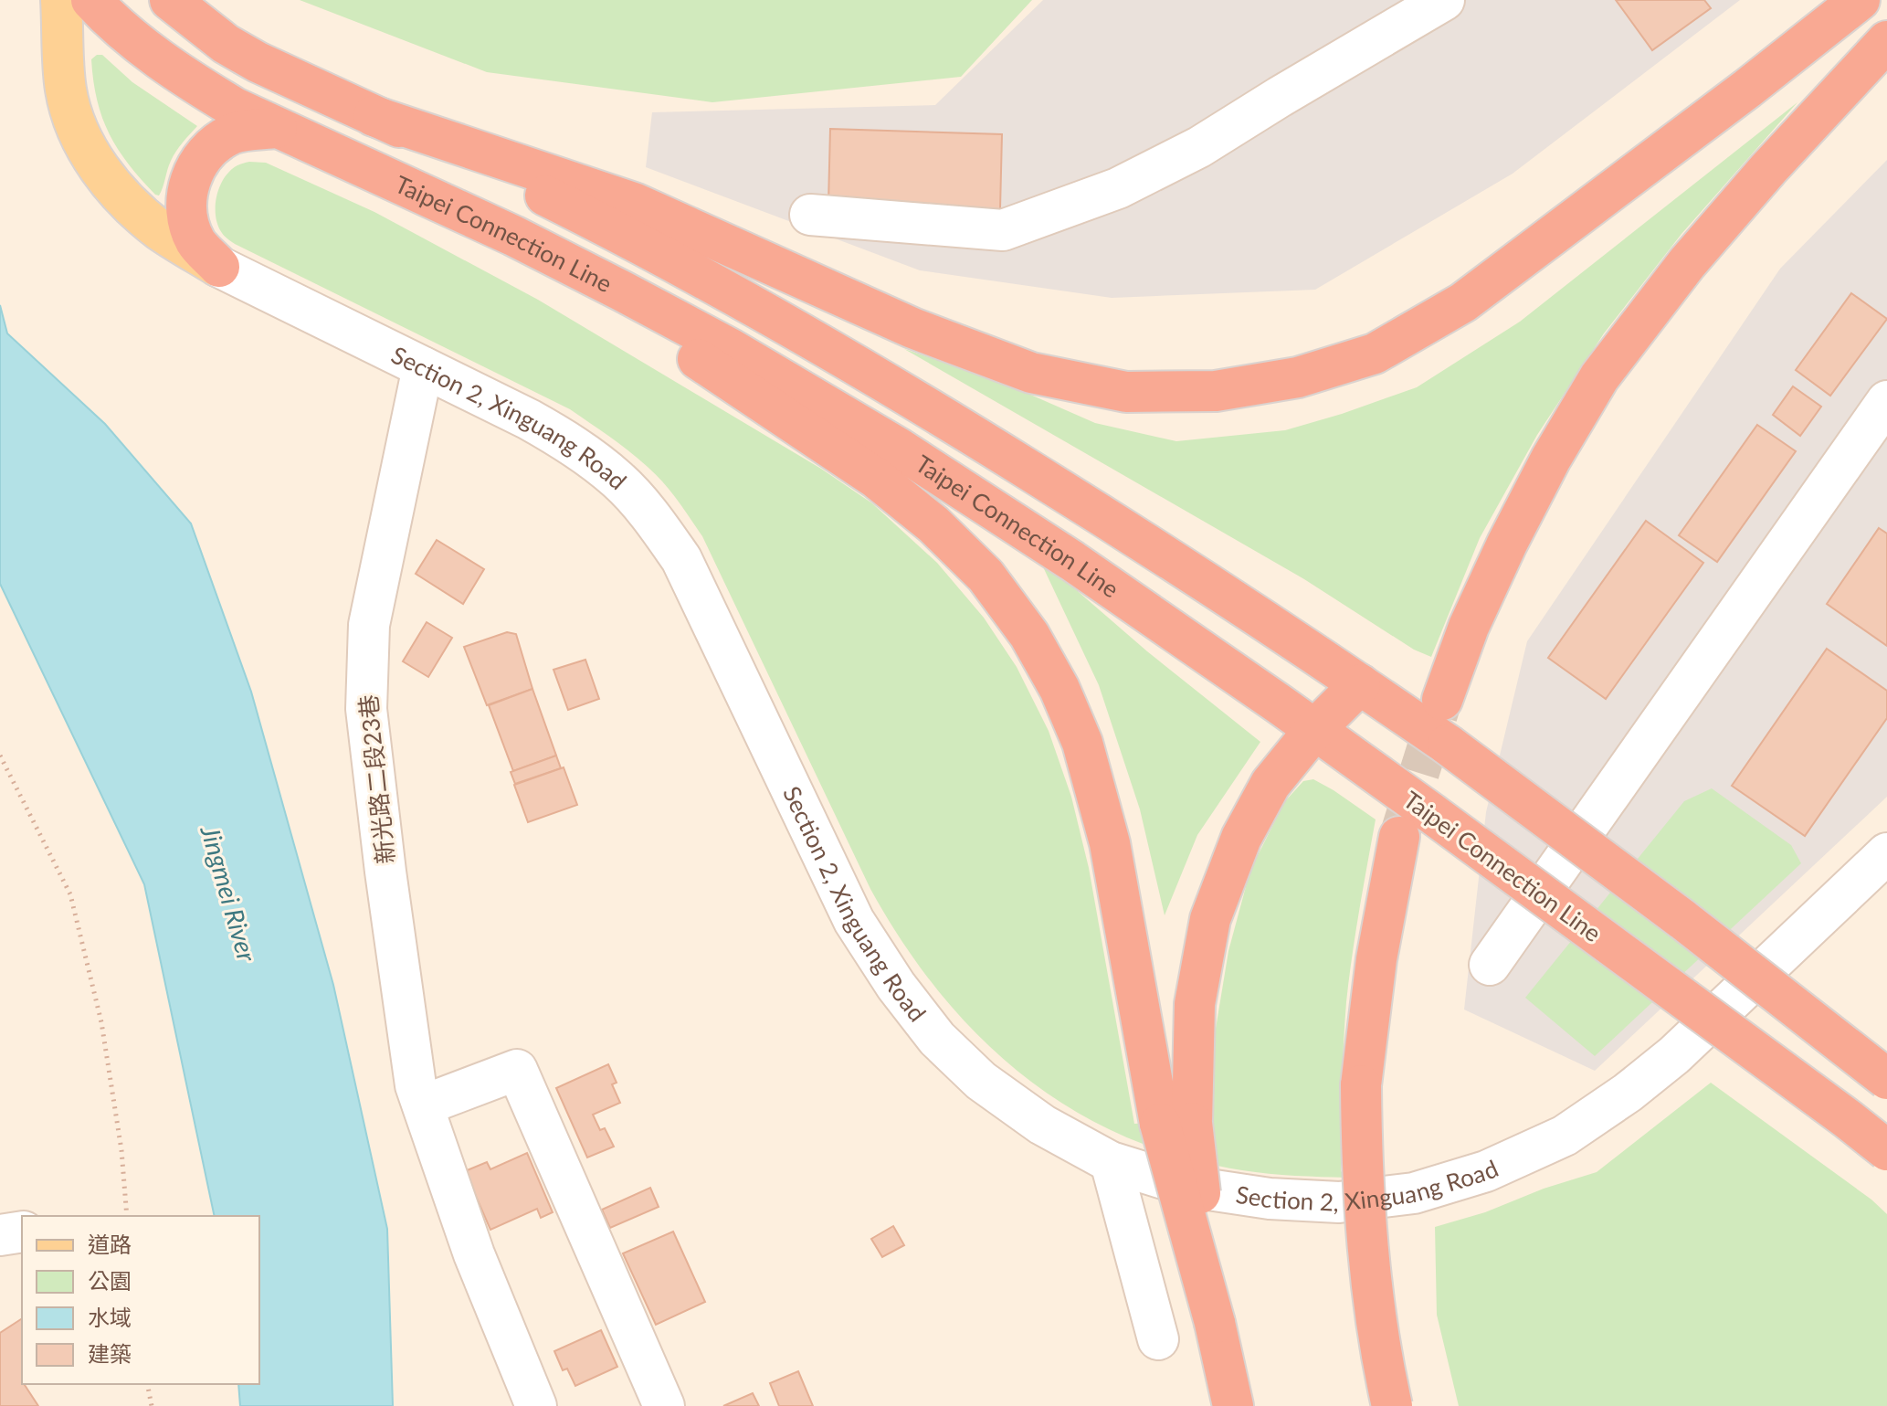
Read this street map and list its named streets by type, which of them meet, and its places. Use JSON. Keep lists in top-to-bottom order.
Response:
{
  "streets": {
    "highway": ["Taipei Connection Line"],
    "main road": ["Section 2, Xinguang Road"],
    "street": ["新光路二段23巷"]
  },
  "crossings": [
    ["Section 2, Xinguang Road", "新光路二段23巷"]
  ],
  "water": ["Jingmei River"],
  "legend": [
    "道路",
    "公園",
    "水域",
    "建築"
  ]
}
